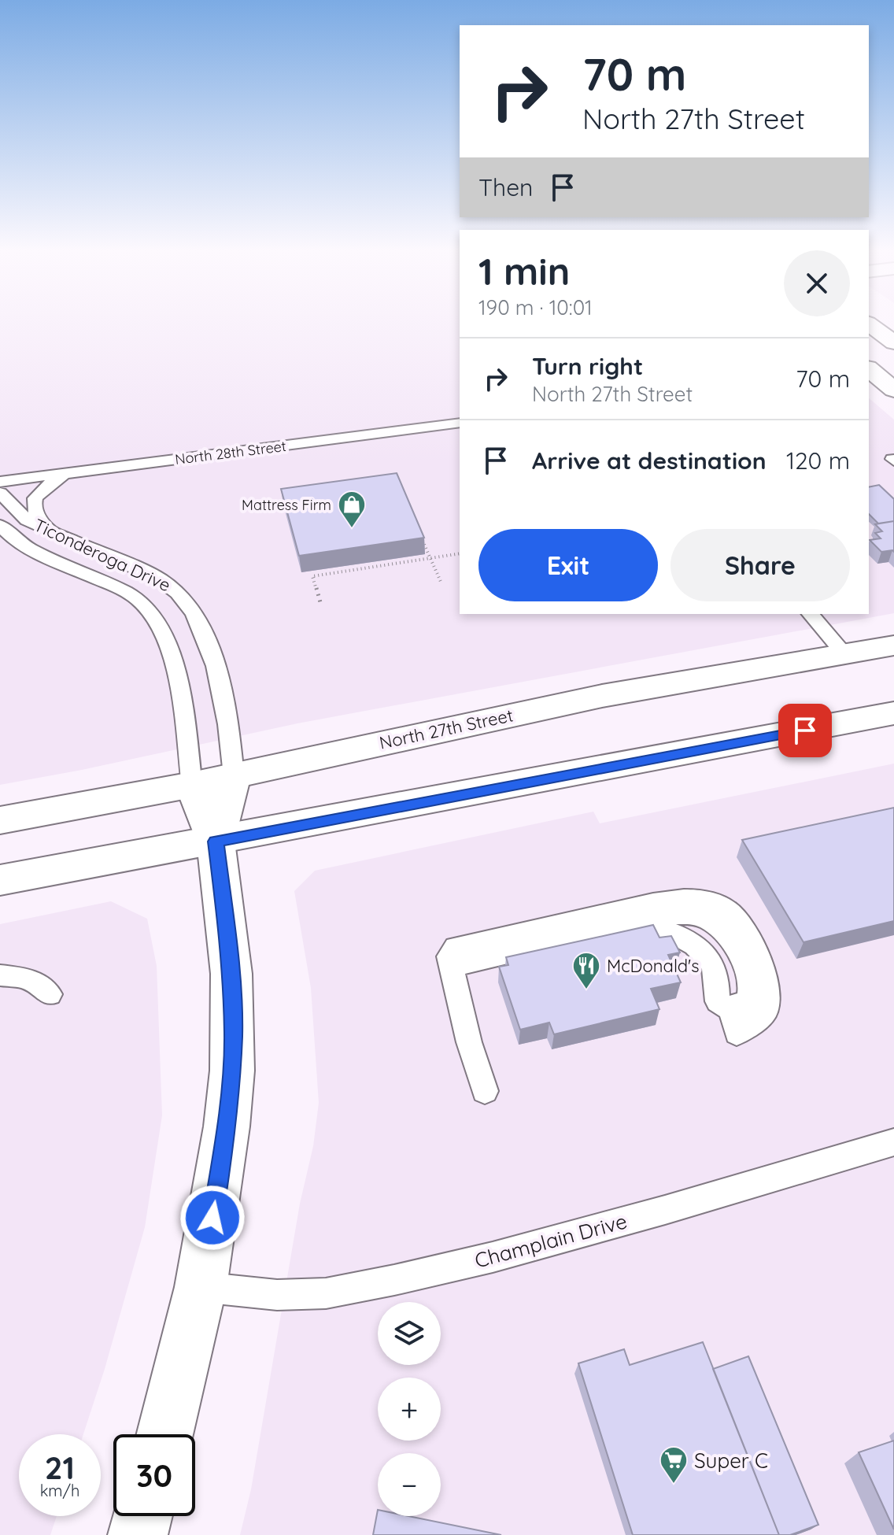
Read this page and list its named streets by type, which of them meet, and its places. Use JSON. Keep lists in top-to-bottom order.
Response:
{
  "streets": {
    "main road": ["Ticonderoga Drive", "North 27th Street"],
    "lane": ["North 28th Street", "Champlain Drive"]
  },
  "crossings": [
    ["Ticonderoga Drive", "North 27th Street"],
    ["Ticonderoga Drive", "Champlain Drive"]
  ],
  "places": {
    "shop": ["Mattress Firm"],
    "restaurant": ["McDonald's"],
    "supermarket": ["Super C"]
  },
  "page": {
    "turn": ["70 m", "North 27th Street"],
    "then": "Then",
    "heading": ["1 min", "190 m · 10:01"],
    "list": [
      {
        "name": "Turn right",
        "note": "North 27th Street",
        "value": "70 m"
      },
      {
        "name": "Arrive at destination",
        "value": "120 m"
      }
    ],
    "buttons": ["Exit", "Share"],
    "map_buttons": ["+", "−"],
    "speed": "21 km/h",
    "limit": "30"
  }
}
